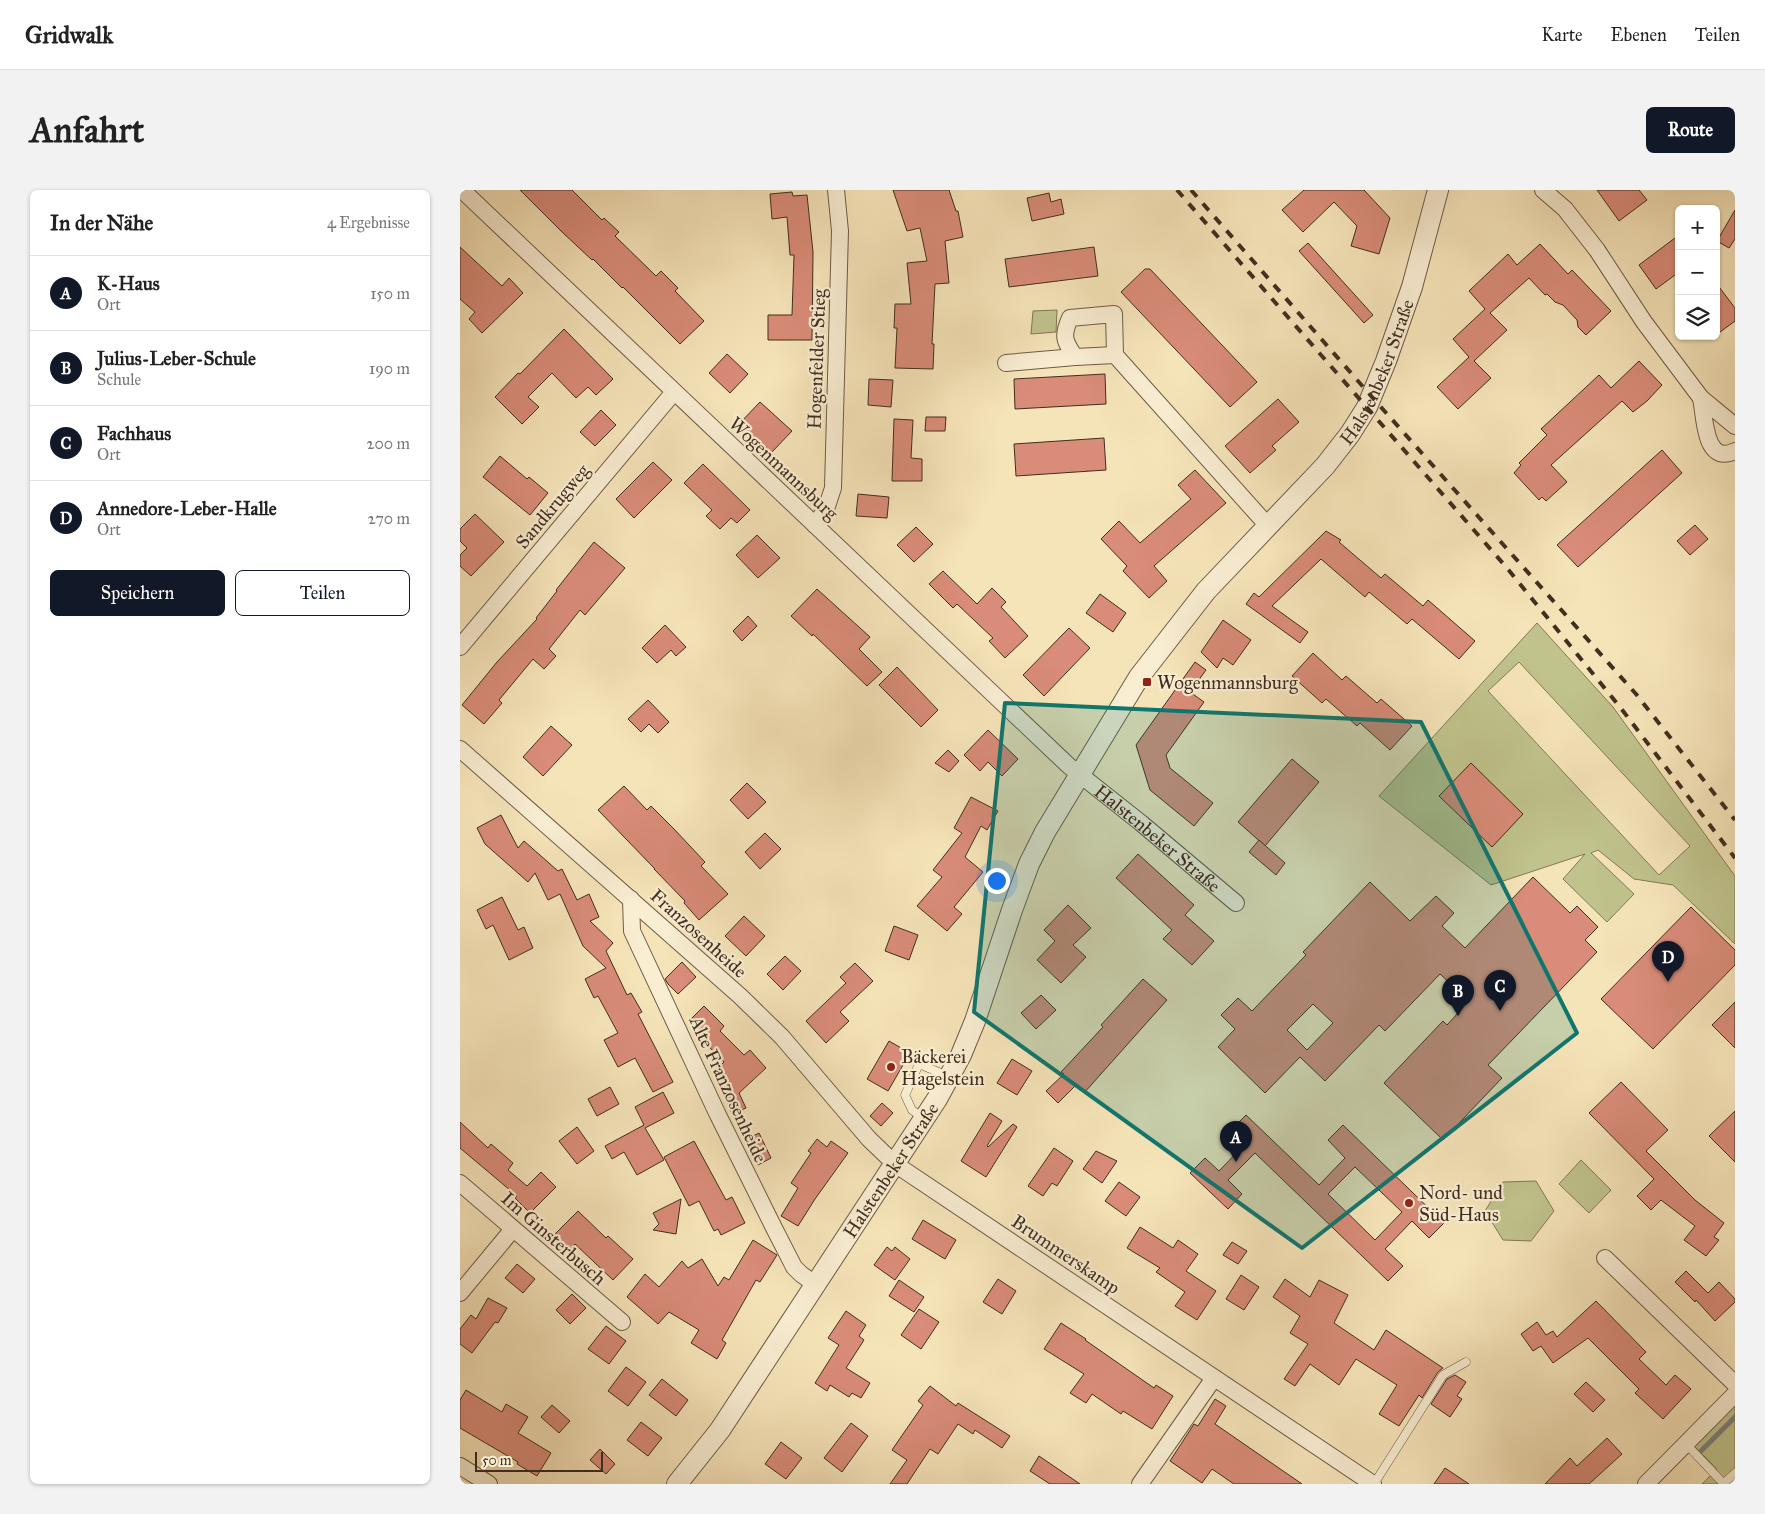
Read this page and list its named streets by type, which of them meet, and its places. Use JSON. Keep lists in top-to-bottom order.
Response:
{
  "streets": {
    "street": [
      "Hogenfelder Stieg",
      "Halstenbeker Straße",
      "Wogenmannsburg",
      "Sandkrugweg",
      "Franzosenheide",
      "Alte Franzosenheide",
      "Im Ginsterbusch",
      "Brummerskamp"
    ]
  },
  "crossings": [
    ["Hogenfelder Stieg", "Wogenmannsburg"],
    ["Halstenbeker Straße", "Wogenmannsburg"],
    ["Halstenbeker Straße", "Franzosenheide"],
    ["Halstenbeker Straße", "Alte Franzosenheide"],
    ["Halstenbeker Straße", "Brummerskamp"],
    ["Wogenmannsburg", "Sandkrugweg"],
    ["Franzosenheide", "Alte Franzosenheide"],
    ["Franzosenheide", "Brummerskamp"]
  ],
  "places": {
    "transit": ["Wogenmannsburg"],
    "other": ["Bäckerei Hagelstein", "Nord- und Süd-Haus"]
  },
  "scale_bar": "50 m",
  "page": {
    "header": "Gridwalk",
    "nav": ["Karte", "Ebenen", "Teilen"],
    "buttons": [
      "Route",
      ["Speichern", "Teilen"]
    ],
    "title": "Anfahrt",
    "heading": ["In der Nähe", "4 Ergebnisse"],
    "map_buttons": ["+", "−"],
    "list": [
      {
        "mark": "A",
        "name": "K-Haus",
        "note": "Ort",
        "value": "150 m"
      },
      {
        "mark": "B",
        "name": "Julius-Leber-Schule",
        "note": "Schule",
        "value": "190 m"
      },
      {
        "mark": "C",
        "name": "Fachhaus",
        "note": "Ort",
        "value": "200 m"
      },
      {
        "mark": "D",
        "name": "Annedore-Leber-Halle",
        "note": "Ort",
        "value": "270 m"
      }
    ],
    "pins": [
      "D",
      "C",
      "B",
      "A"
    ],
    "scale": "50 m"
  }
}
